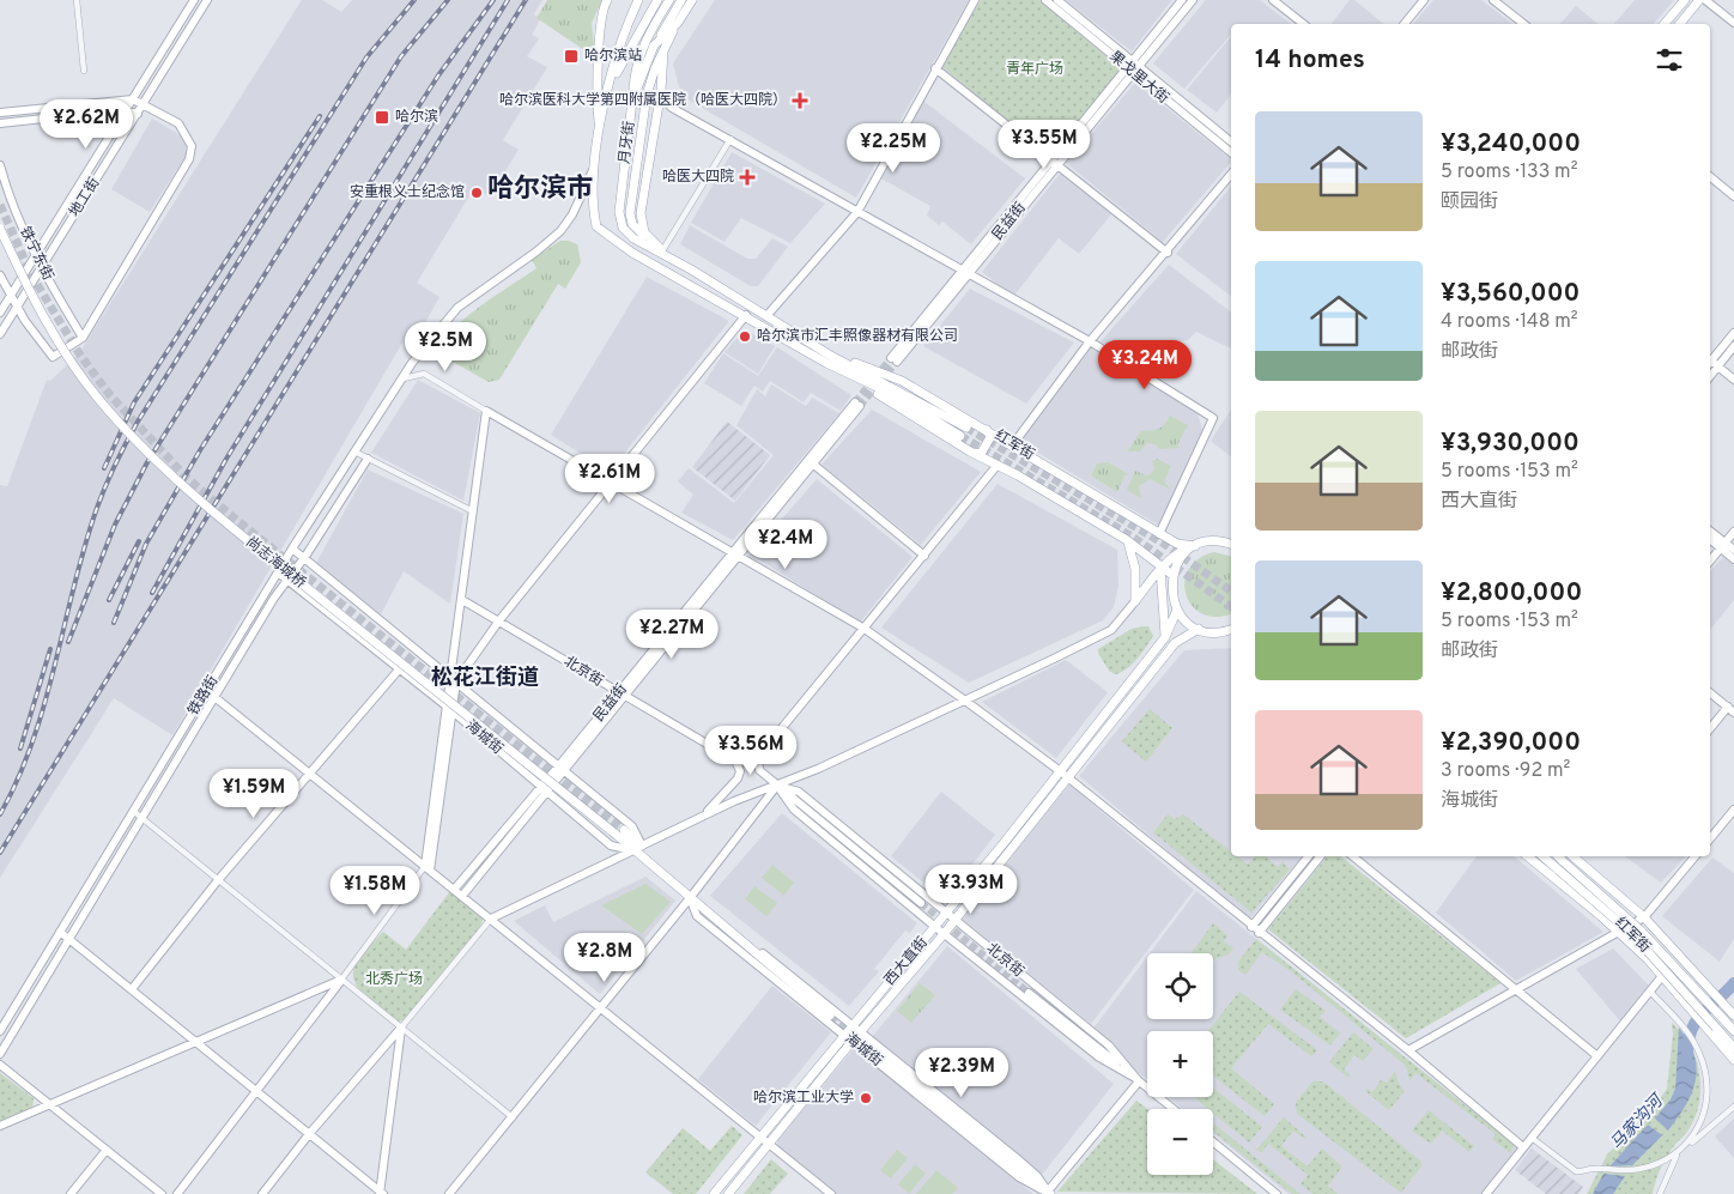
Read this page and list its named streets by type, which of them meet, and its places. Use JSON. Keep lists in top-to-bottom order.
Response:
{
  "streets": {
    "main road": [
      "月牙街",
      "红军街",
      "尚志海城桥",
      "海城街",
      "西大直街"
    ],
    "street": [
      "果戈里大街",
      "地工街",
      "民益街",
      "铁宁东街",
      "北京街",
      "铁路街"
    ]
  },
  "crossings": [
    ["果戈里大街", "民益街"],
    ["月牙街", "红军街"],
    ["月牙街", "铁路街"],
    ["地工街", "铁宁东街"],
    ["民益街", "北京街"],
    ["民益街", "海城街"],
    ["尚志海城桥", "海城街"],
    ["北京街", "西大直街"],
    ["铁路街", "海城街"],
    ["海城街", "西大直街"]
  ],
  "districts": ["哈尔滨市", "松花江街道"],
  "water": ["马家沟河"],
  "parks": ["青年广场", "北秀广场"],
  "places": {
    "transit": ["哈尔滨站", "哈尔滨"],
    "health": ["哈尔滨医科大学第四附属医院（哈医大四院）", "哈医大四院"],
    "other": ["安重根义士纪念馆", "哈尔滨市汇丰照像器材有限公司", "哈尔滨工业大学"]
  },
  "page": {
    "heading": "14 homes",
    "list": [
      {
        "name": "¥3,240,000",
        "note": "5 rooms · 133 m² · 颐园街"
      },
      {
        "name": "¥3,560,000",
        "note": "4 rooms · 148 m² · 邮政街"
      },
      {
        "name": "¥3,930,000",
        "note": "5 rooms · 153 m² · 西大直街"
      },
      {
        "name": "¥2,800,000",
        "note": "5 rooms · 153 m² · 邮政街"
      },
      {
        "name": "¥2,390,000",
        "note": "3 rooms · 92 m² · 海城街"
      }
    ],
    "price": [
      "¥2.62M",
      "¥3.55M",
      "¥2.25M",
      "¥2.5M",
      "¥3.24M",
      "¥2.61M",
      "¥2.4M",
      "¥2.27M",
      "¥3.56M",
      "¥1.59M",
      "¥3.93M",
      "¥1.58M",
      "¥2.8M",
      "¥2.39M"
    ],
    "map_buttons": ["+", "−"]
  }
}
